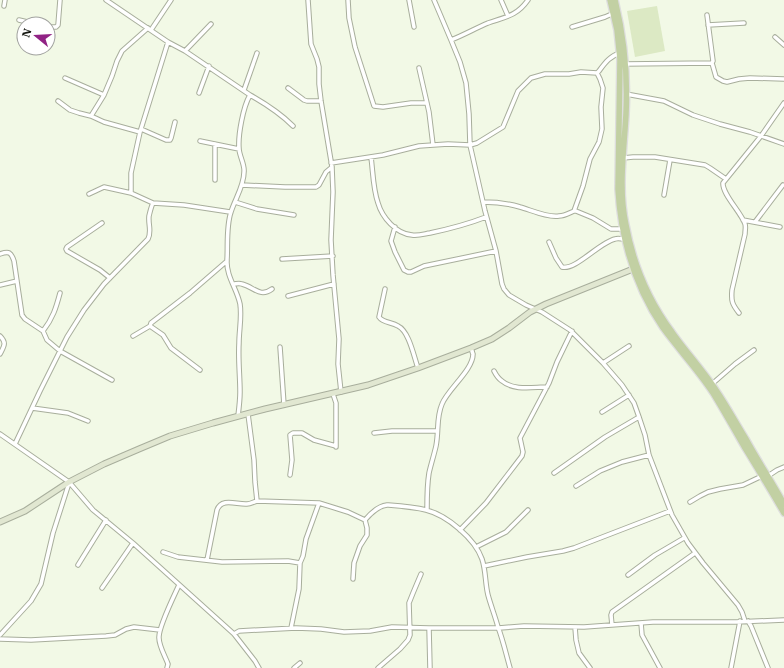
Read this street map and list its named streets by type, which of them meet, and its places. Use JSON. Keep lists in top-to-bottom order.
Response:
{
  "north": "left"
}
